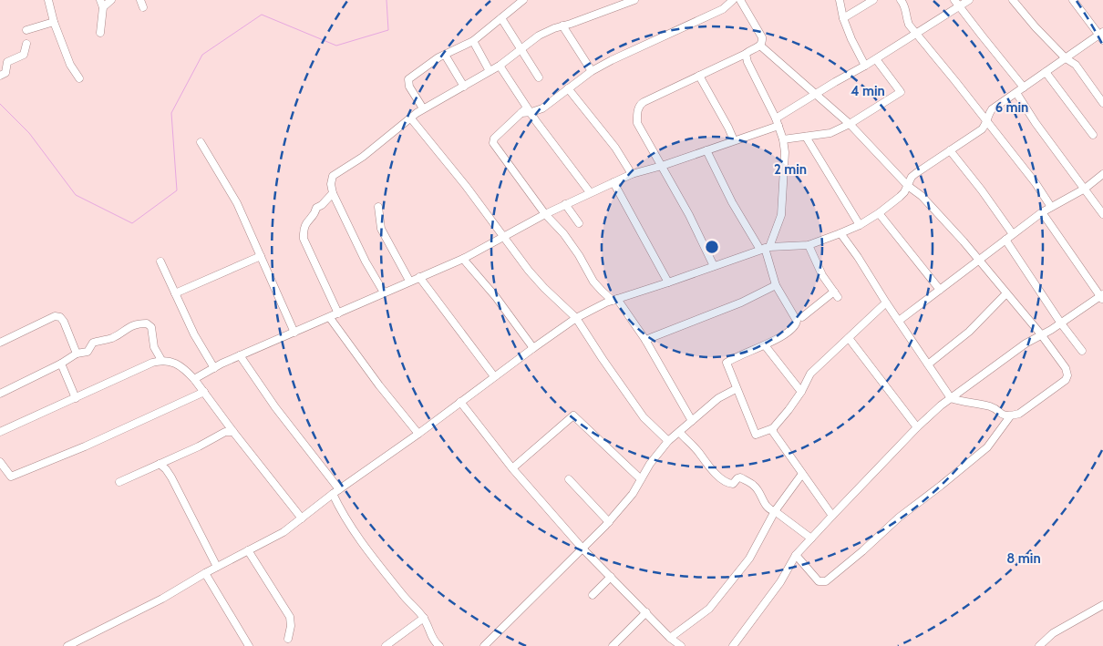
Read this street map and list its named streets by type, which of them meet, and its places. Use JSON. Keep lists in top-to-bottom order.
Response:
{
  "rings": [
    "4 min",
    "6 min",
    "2 min",
    "8 min"
  ]
}
